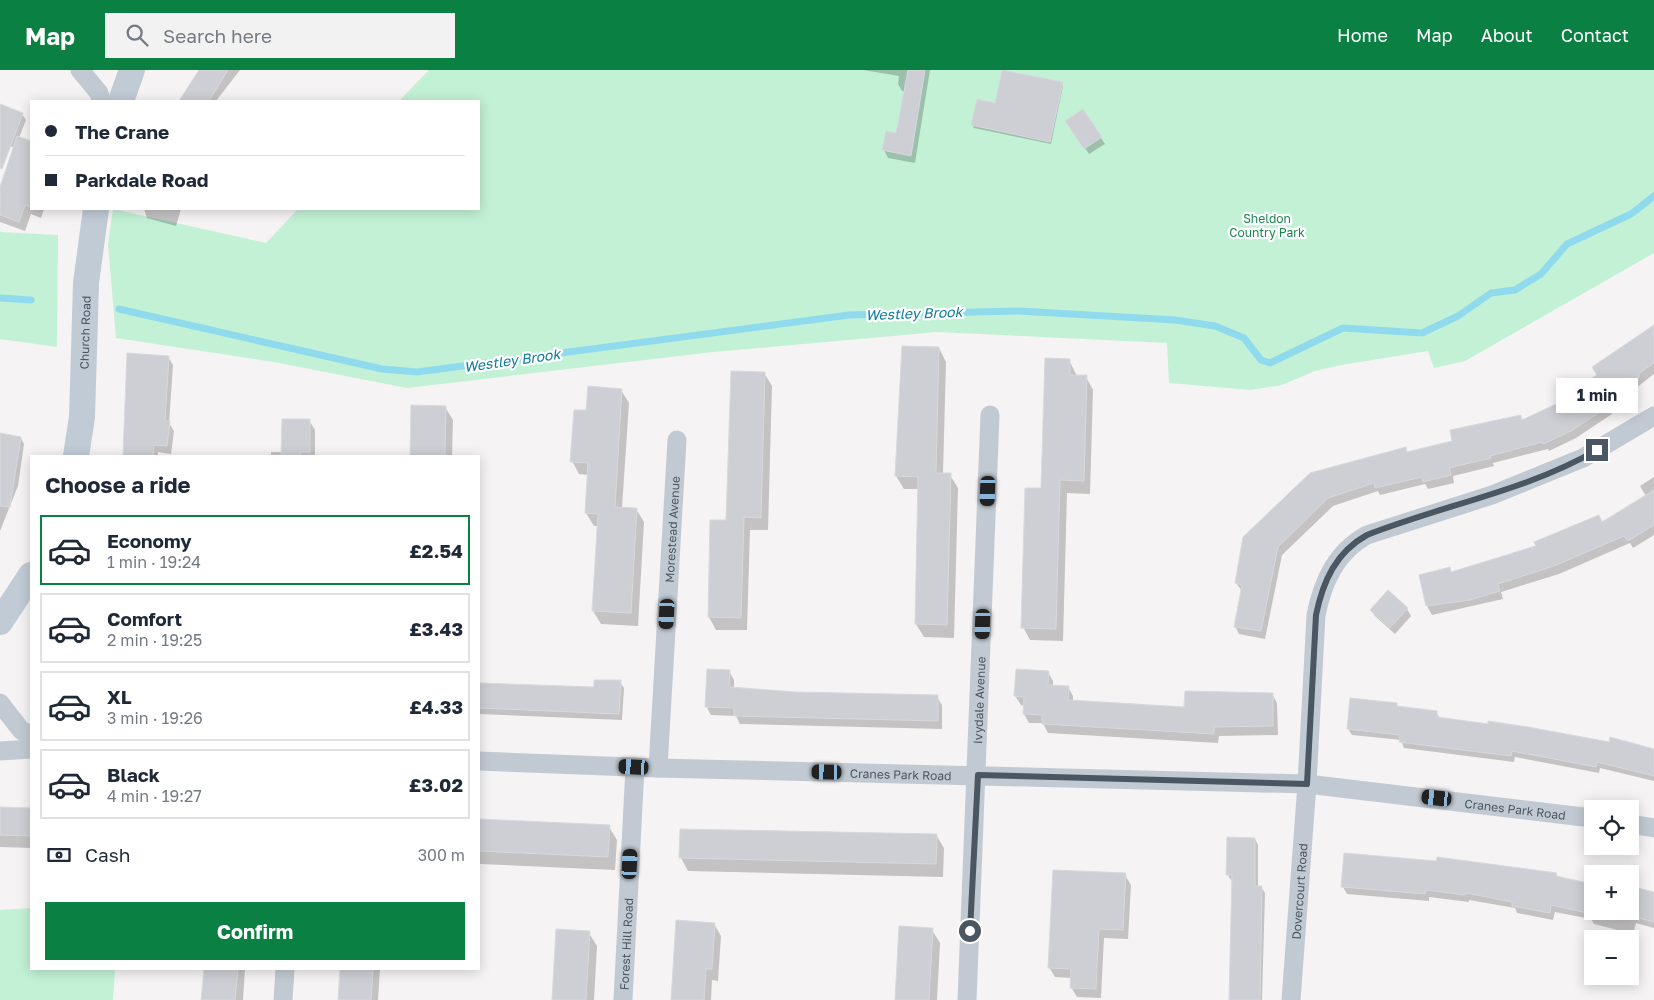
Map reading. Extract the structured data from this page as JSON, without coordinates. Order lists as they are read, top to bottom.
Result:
{
  "streets": {
    "street": [
      "Church Road",
      "Morestead Avenue",
      "Ivydale Avenue",
      "Cranes Park Road",
      "Dovercourt Road",
      "Forest Hill Road"
    ]
  },
  "crossings": [
    ["Morestead Avenue", "Cranes Park Road"],
    ["Ivydale Avenue", "Cranes Park Road"],
    ["Cranes Park Road", "Dovercourt Road"],
    ["Cranes Park Road", "Forest Hill Road"]
  ],
  "water": ["Westley Brook"],
  "parks": ["Sheldon Country Park"],
  "page": {
    "header": "Map",
    "search": "Search here",
    "nav": [
      "Home",
      "Map",
      "About",
      "Contact"
    ],
    "banner": ["The Crane", "Parkdale Road"],
    "bubble": "1 min",
    "heading": "Choose a ride",
    "list": [
      {
        "name": "Economy",
        "note": "1 min · 19:24",
        "value": "£2.54"
      },
      {
        "name": "Comfort",
        "note": "2 min · 19:25",
        "value": "£3.43"
      },
      {
        "name": "XL",
        "note": "3 min · 19:26",
        "value": "£4.33"
      },
      {
        "name": "Black",
        "note": "4 min · 19:27",
        "value": "£3.02"
      }
    ],
    "map_buttons": ["+", "−"],
    "pay": ["Cash", "300 m"],
    "buttons": "Confirm"
  }
}
